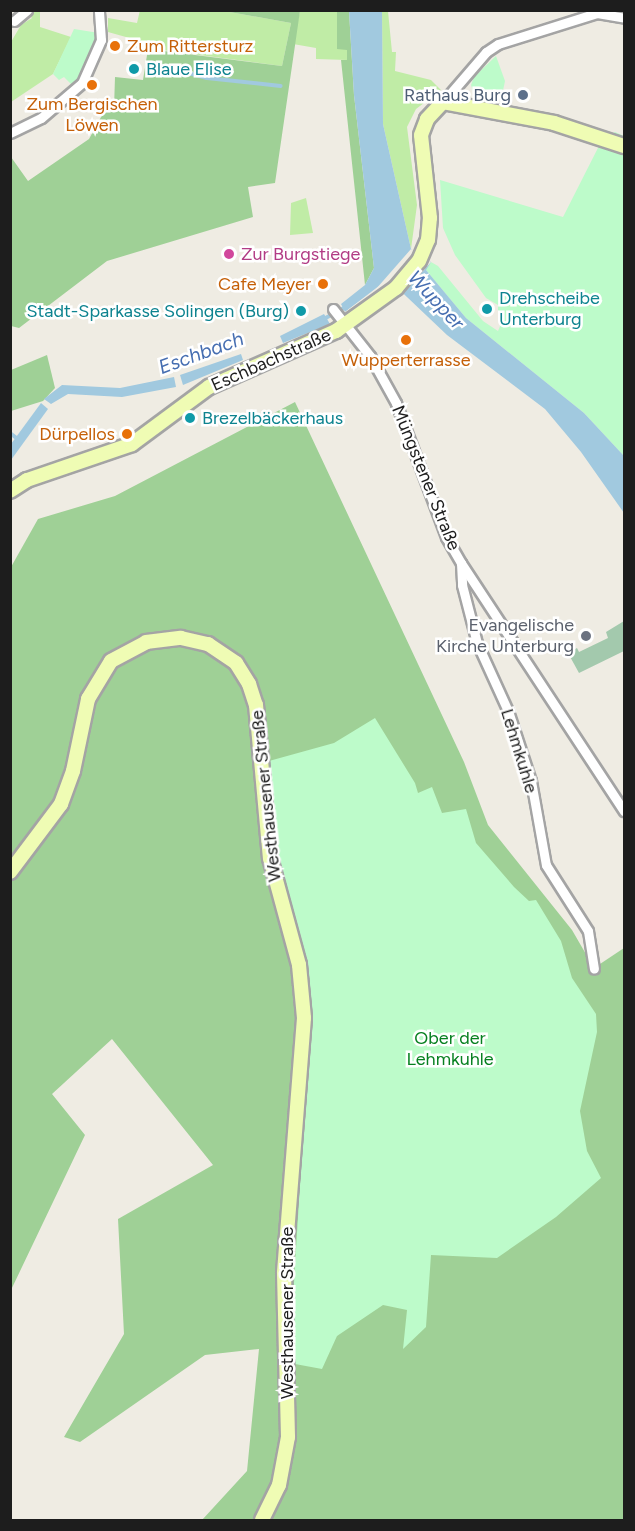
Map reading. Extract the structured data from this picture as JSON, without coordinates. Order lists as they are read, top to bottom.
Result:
{
  "streets": {
    "main road": ["Eschbachstraße", "Westhausener Straße"],
    "street": ["Müngstener Straße", "Lehmkuhle"]
  },
  "crossings": [
    ["Eschbachstraße", "Müngstener Straße"],
    ["Müngstener Straße", "Lehmkuhle"]
  ],
  "water": ["Wupper", "Eschbach"],
  "parks": ["Ober der Lehmkuhle"],
  "places": [
    "Zum Rittersturz",
    "Blaue Elise",
    "Zum Bergischen Löwen",
    "Rathaus Burg",
    "Zur Burgstiege",
    "Cafe Meyer",
    "Drehscheibe Unterburg",
    "Stadt-Sparkasse Solingen (Burg)",
    "Wupperterrasse",
    "Brezelbäckerhaus",
    "Dürpellos",
    "Evangelische Kirche Unterburg"
  ]
}
